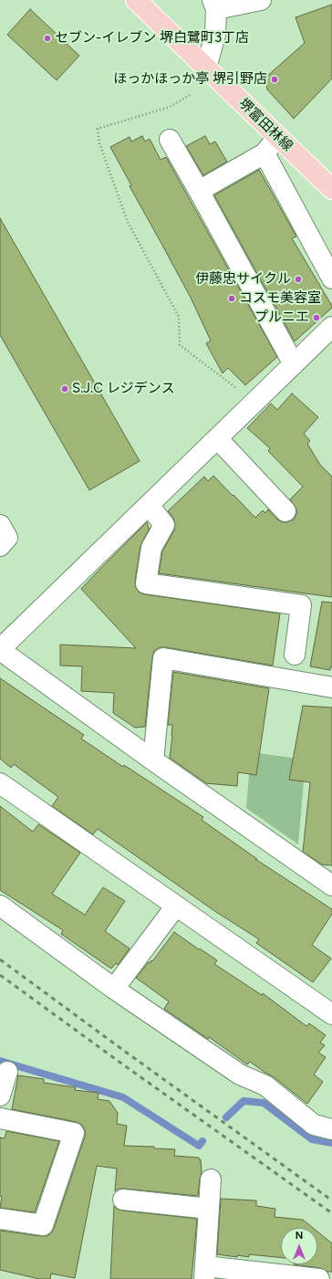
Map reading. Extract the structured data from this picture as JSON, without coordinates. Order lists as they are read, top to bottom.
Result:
{
  "streets": {
    "main road": ["堺富田林線"]
  },
  "places": [
    "セブン-イレブン 堺白鷺町3丁店",
    "ほっかほっか亭 堺引野店",
    "伊藤忠サイクル",
    "コスモ美容室",
    "プルニエ",
    "S.J.C レジデンス"
  ],
  "north": "top"
}
